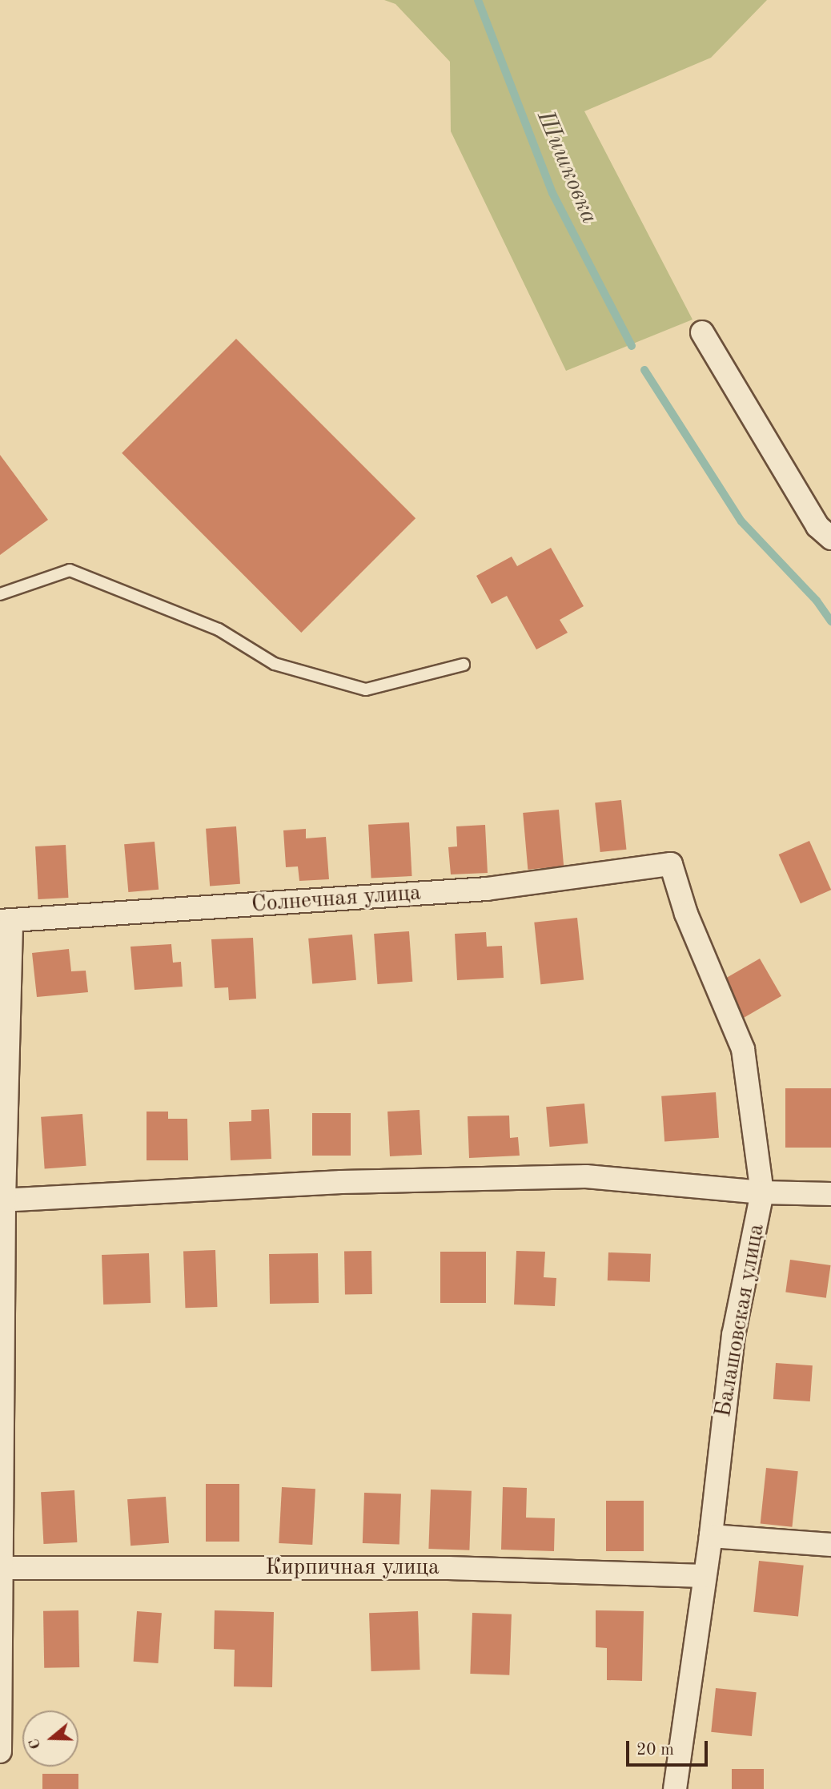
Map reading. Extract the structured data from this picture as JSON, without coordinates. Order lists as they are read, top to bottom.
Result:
{
  "streets": {
    "street": ["Солнечная улица", "Балашовская улица", "Кирпичная улица"]
  },
  "crossings": [
    ["Солнечная улица", "Балашовская улица"],
    ["Балашовская улица", "Кирпичная улица"]
  ],
  "water": ["Шишковка"],
  "scale_bar": "20 m",
  "north": "left"
}
